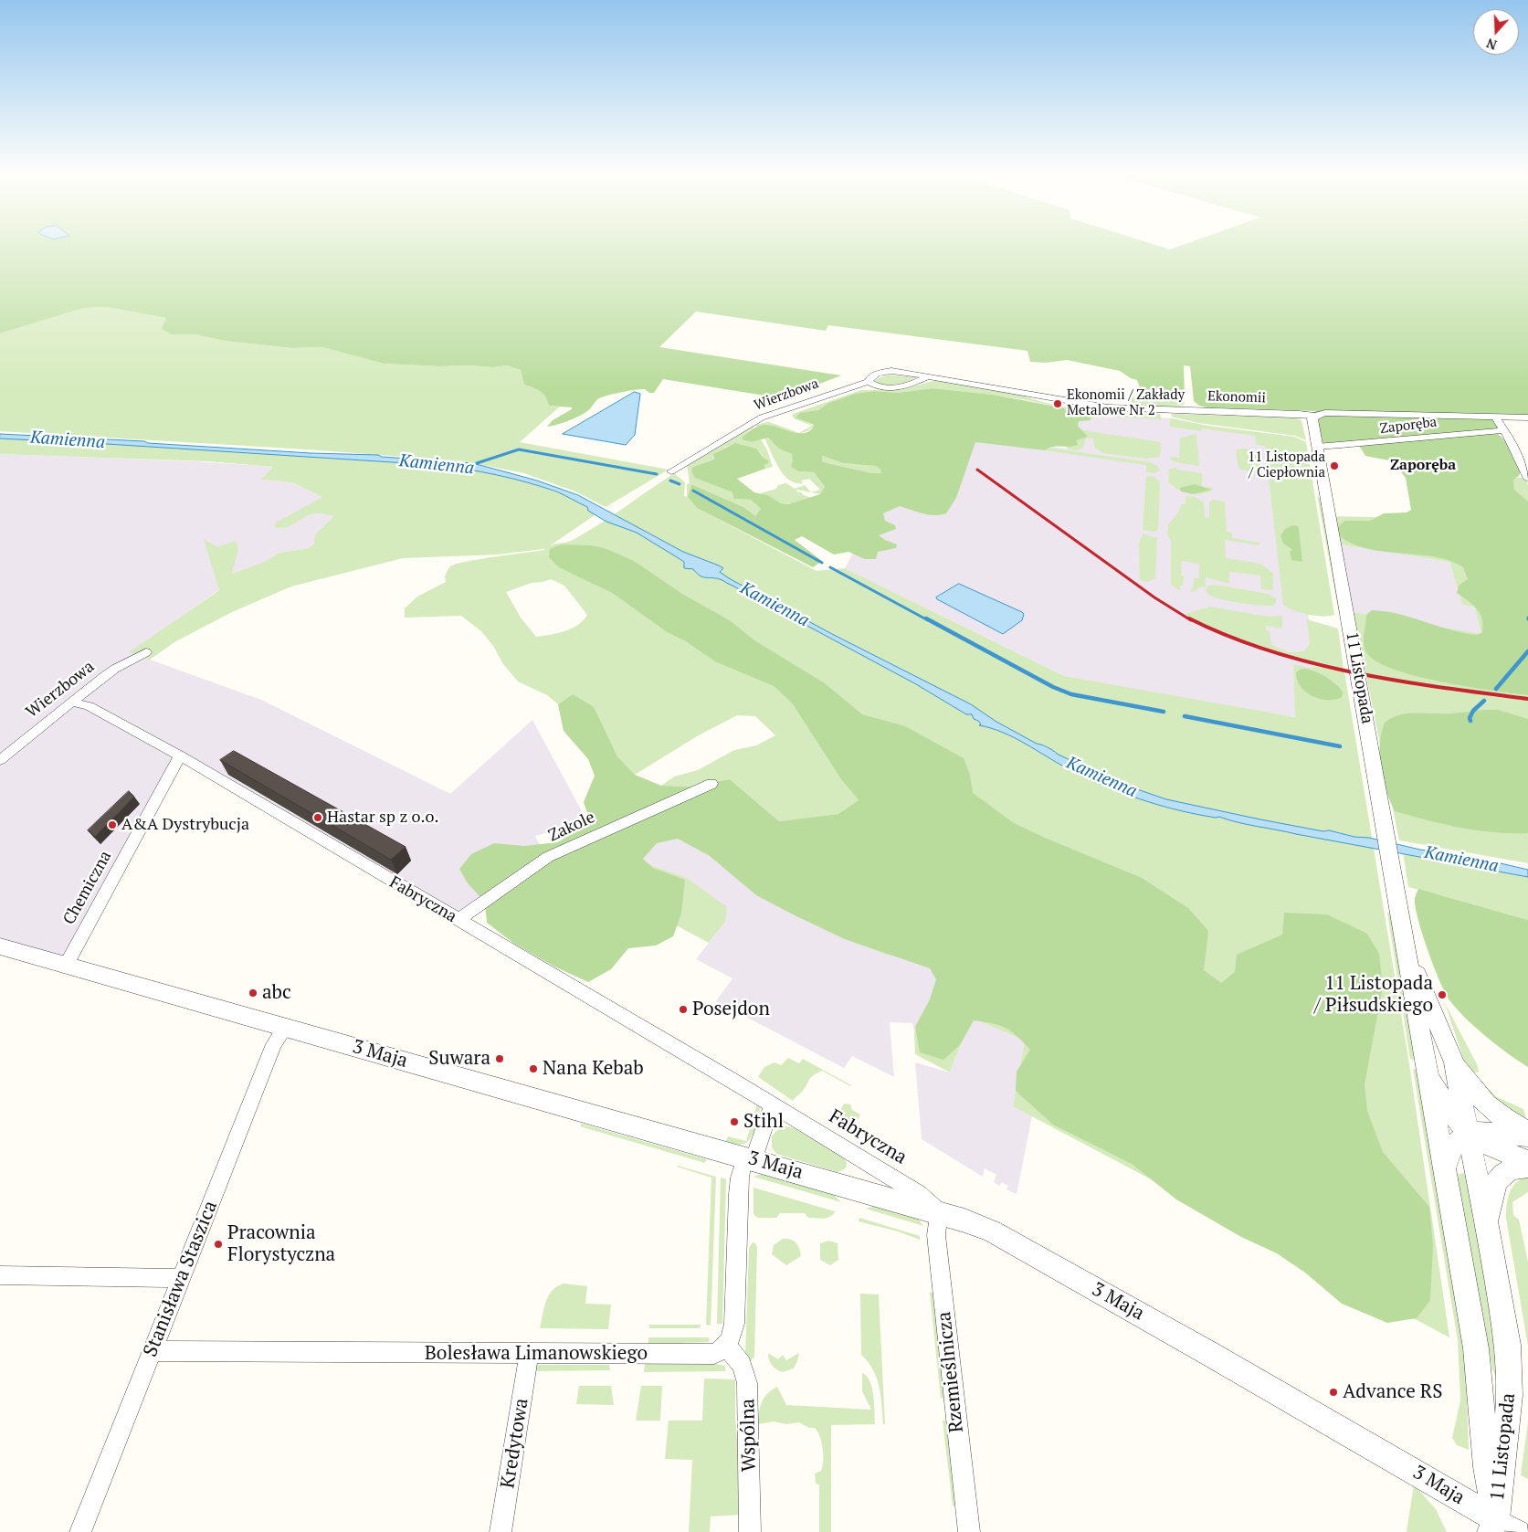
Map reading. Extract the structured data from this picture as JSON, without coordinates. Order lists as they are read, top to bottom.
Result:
{
  "streets": {
    "street": [
      "Wierzbowa",
      "Ekonomii",
      "Zaporęba",
      "11 Listopada",
      "Zakole",
      "Chemiczna",
      "Fabryczna",
      "3 Maja",
      "Stanisława Staszica",
      "Bolesława Limanowskiego",
      "Rzemieślnicza",
      "Wspólna",
      "Kredytowa"
    ]
  },
  "crossings": [
    ["Wierzbowa", "Ekonomii"],
    ["Wierzbowa", "Fabryczna"],
    ["Ekonomii", "11 Listopada"],
    ["Zaporęba", "11 Listopada"],
    ["11 Listopada", "3 Maja"],
    ["Zakole", "Fabryczna"],
    ["Chemiczna", "Fabryczna"],
    ["Chemiczna", "3 Maja"],
    ["Fabryczna", "3 Maja"],
    ["Fabryczna", "Rzemieślnicza"],
    ["3 Maja", "Stanisława Staszica"],
    ["3 Maja", "Rzemieślnicza"],
    ["Stanisława Staszica", "Bolesława Limanowskiego"],
    ["Bolesława Limanowskiego", "Wspólna"],
    ["Bolesława Limanowskiego", "Kredytowa"]
  ],
  "districts": ["Zaporęba"],
  "water": ["Kamienna"],
  "places": [
    "Ekonomii / Zakłady Metalowe Nr 2",
    "11 Listopada / Ciepłownia",
    "Hastar sp z o.o.",
    "A&A Dystrybucja",
    "abc",
    "11 Listopada / Piłsudskiego",
    "Posejdon",
    "Suwara",
    "Nana Kebab",
    "Stihl",
    "Pracownia Florystyczna",
    "Advance RS"
  ],
  "north": "bottom"
}
